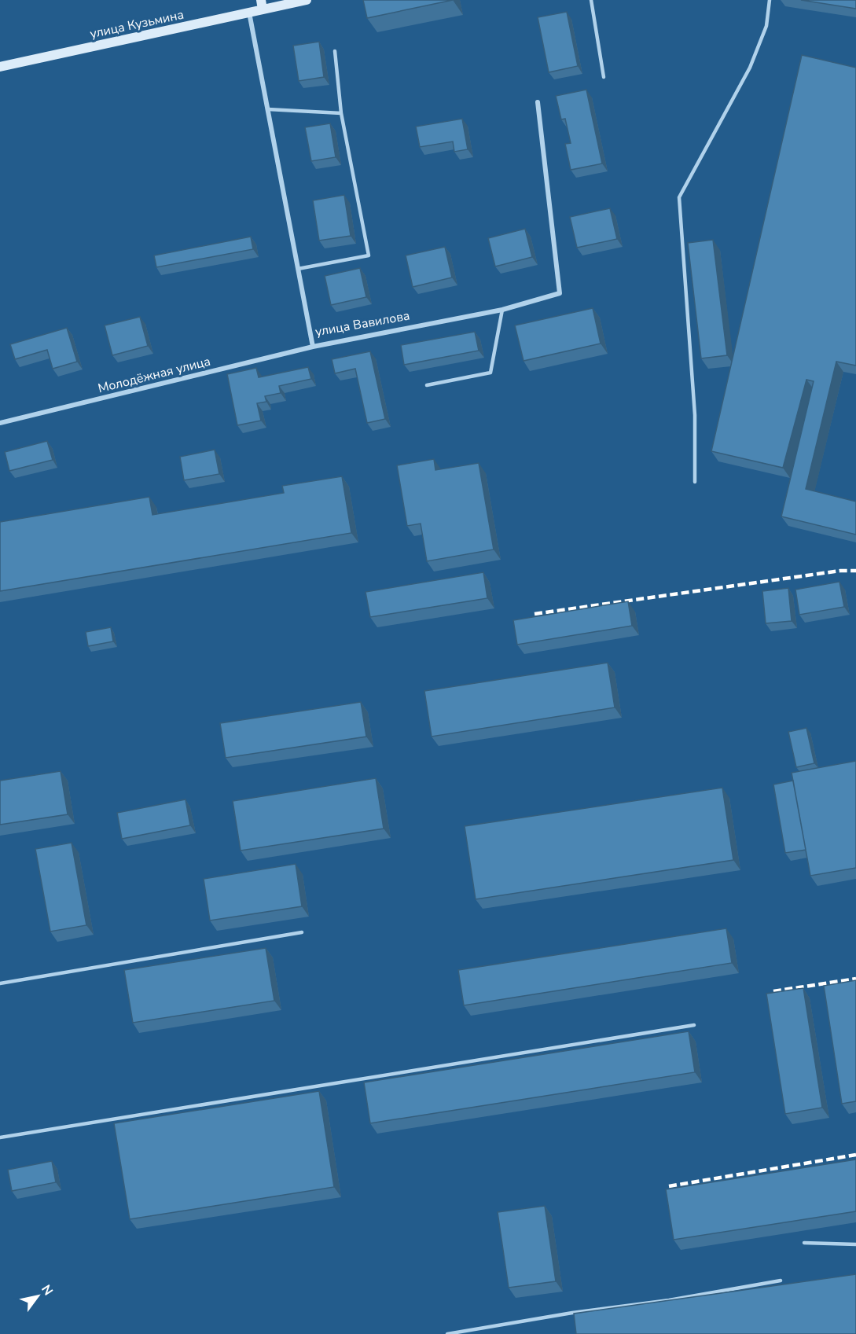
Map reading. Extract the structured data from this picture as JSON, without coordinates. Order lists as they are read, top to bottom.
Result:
{
  "streets": {
    "main road": ["улица Кузьмина"],
    "street": ["улица Вавилова", "Молодёжная улица"]
  },
  "crossings": [
    ["улица Кузьмина", "улица Вавилова"],
    ["улица Вавилова", "Молодёжная улица"]
  ],
  "north": "top right"
}
